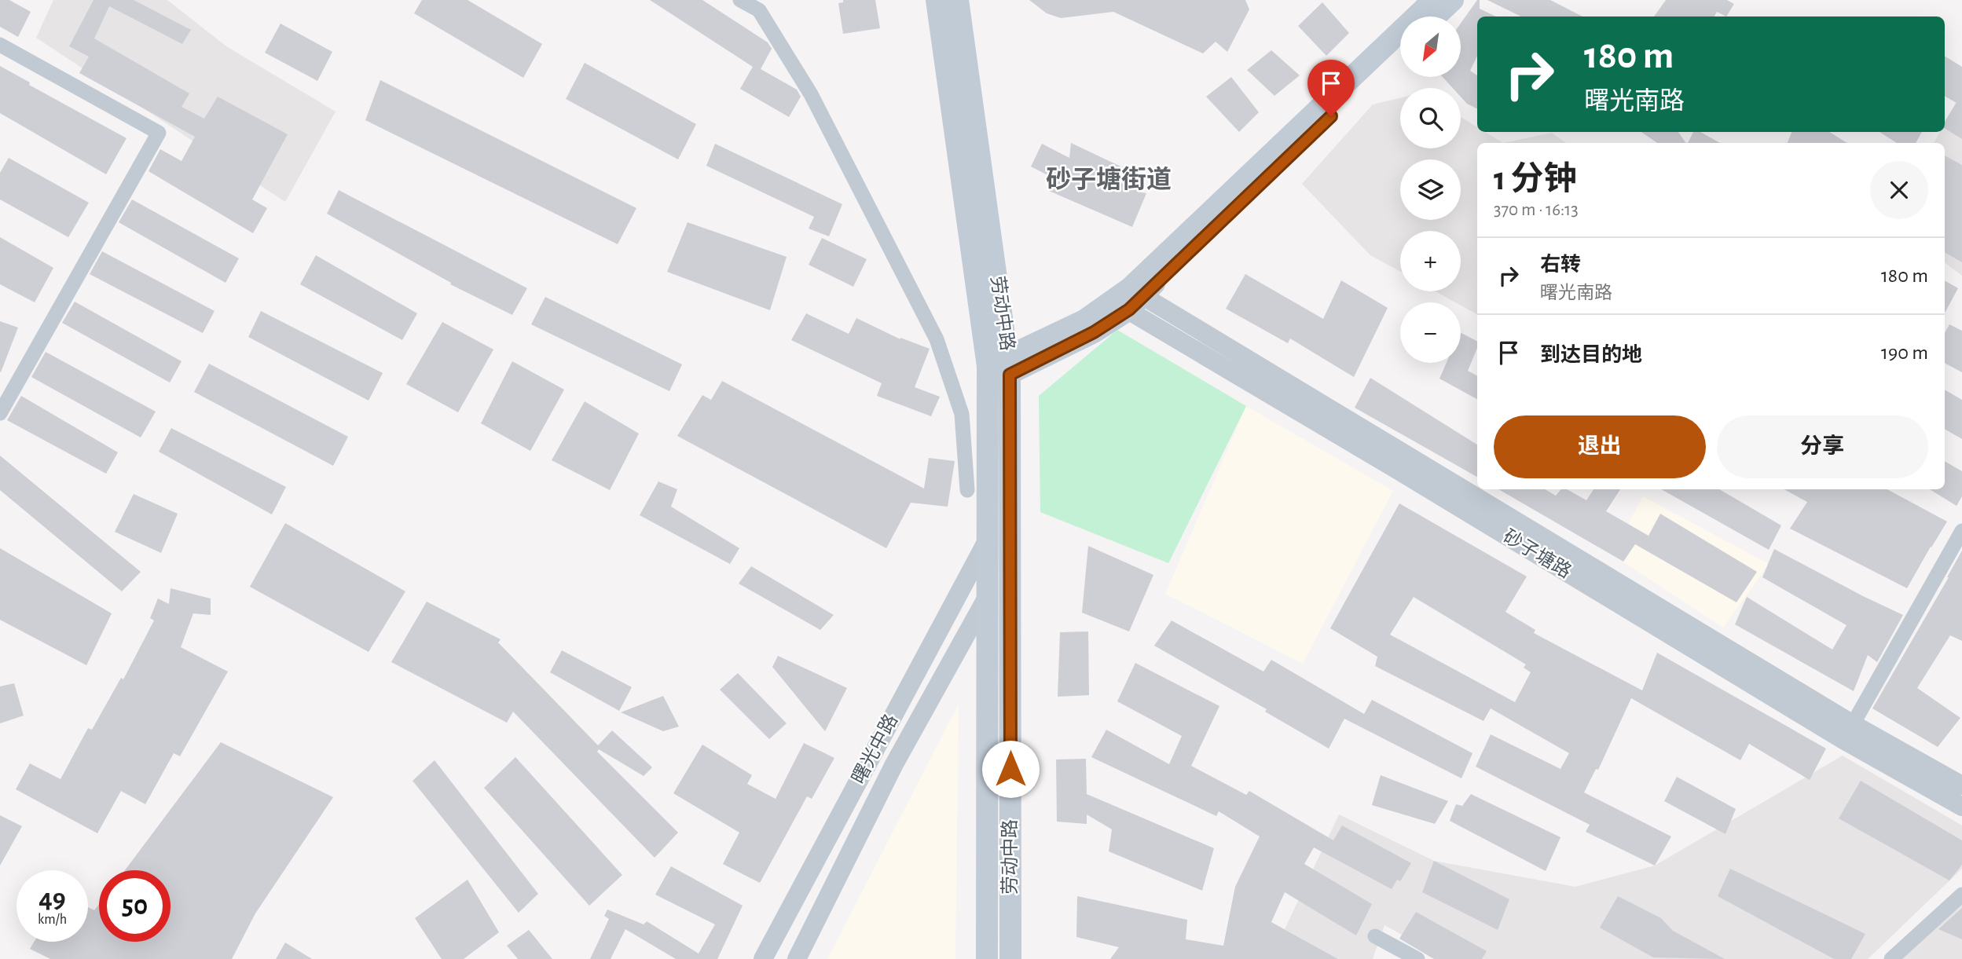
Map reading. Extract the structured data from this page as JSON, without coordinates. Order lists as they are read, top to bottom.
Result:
{
  "streets": {
    "main road": ["劳动中路"],
    "street": ["砂子塘路", "曙光中路"]
  },
  "crossings": [
    ["劳动中路", "曙光中路"]
  ],
  "districts": ["砂子塘街道"],
  "north": "bottom left",
  "page": {
    "map_buttons": ["+", "−"],
    "turn": ["180 m", "曙光南路"],
    "heading": ["1 分钟", "370 m · 16:13"],
    "list": [
      {
        "name": "右转",
        "note": "曙光南路",
        "value": "180 m"
      },
      {
        "name": "到达目的地",
        "value": "190 m"
      }
    ],
    "buttons": ["退出", "分享"],
    "speed": "49 km/h",
    "limit": "50"
  }
}
